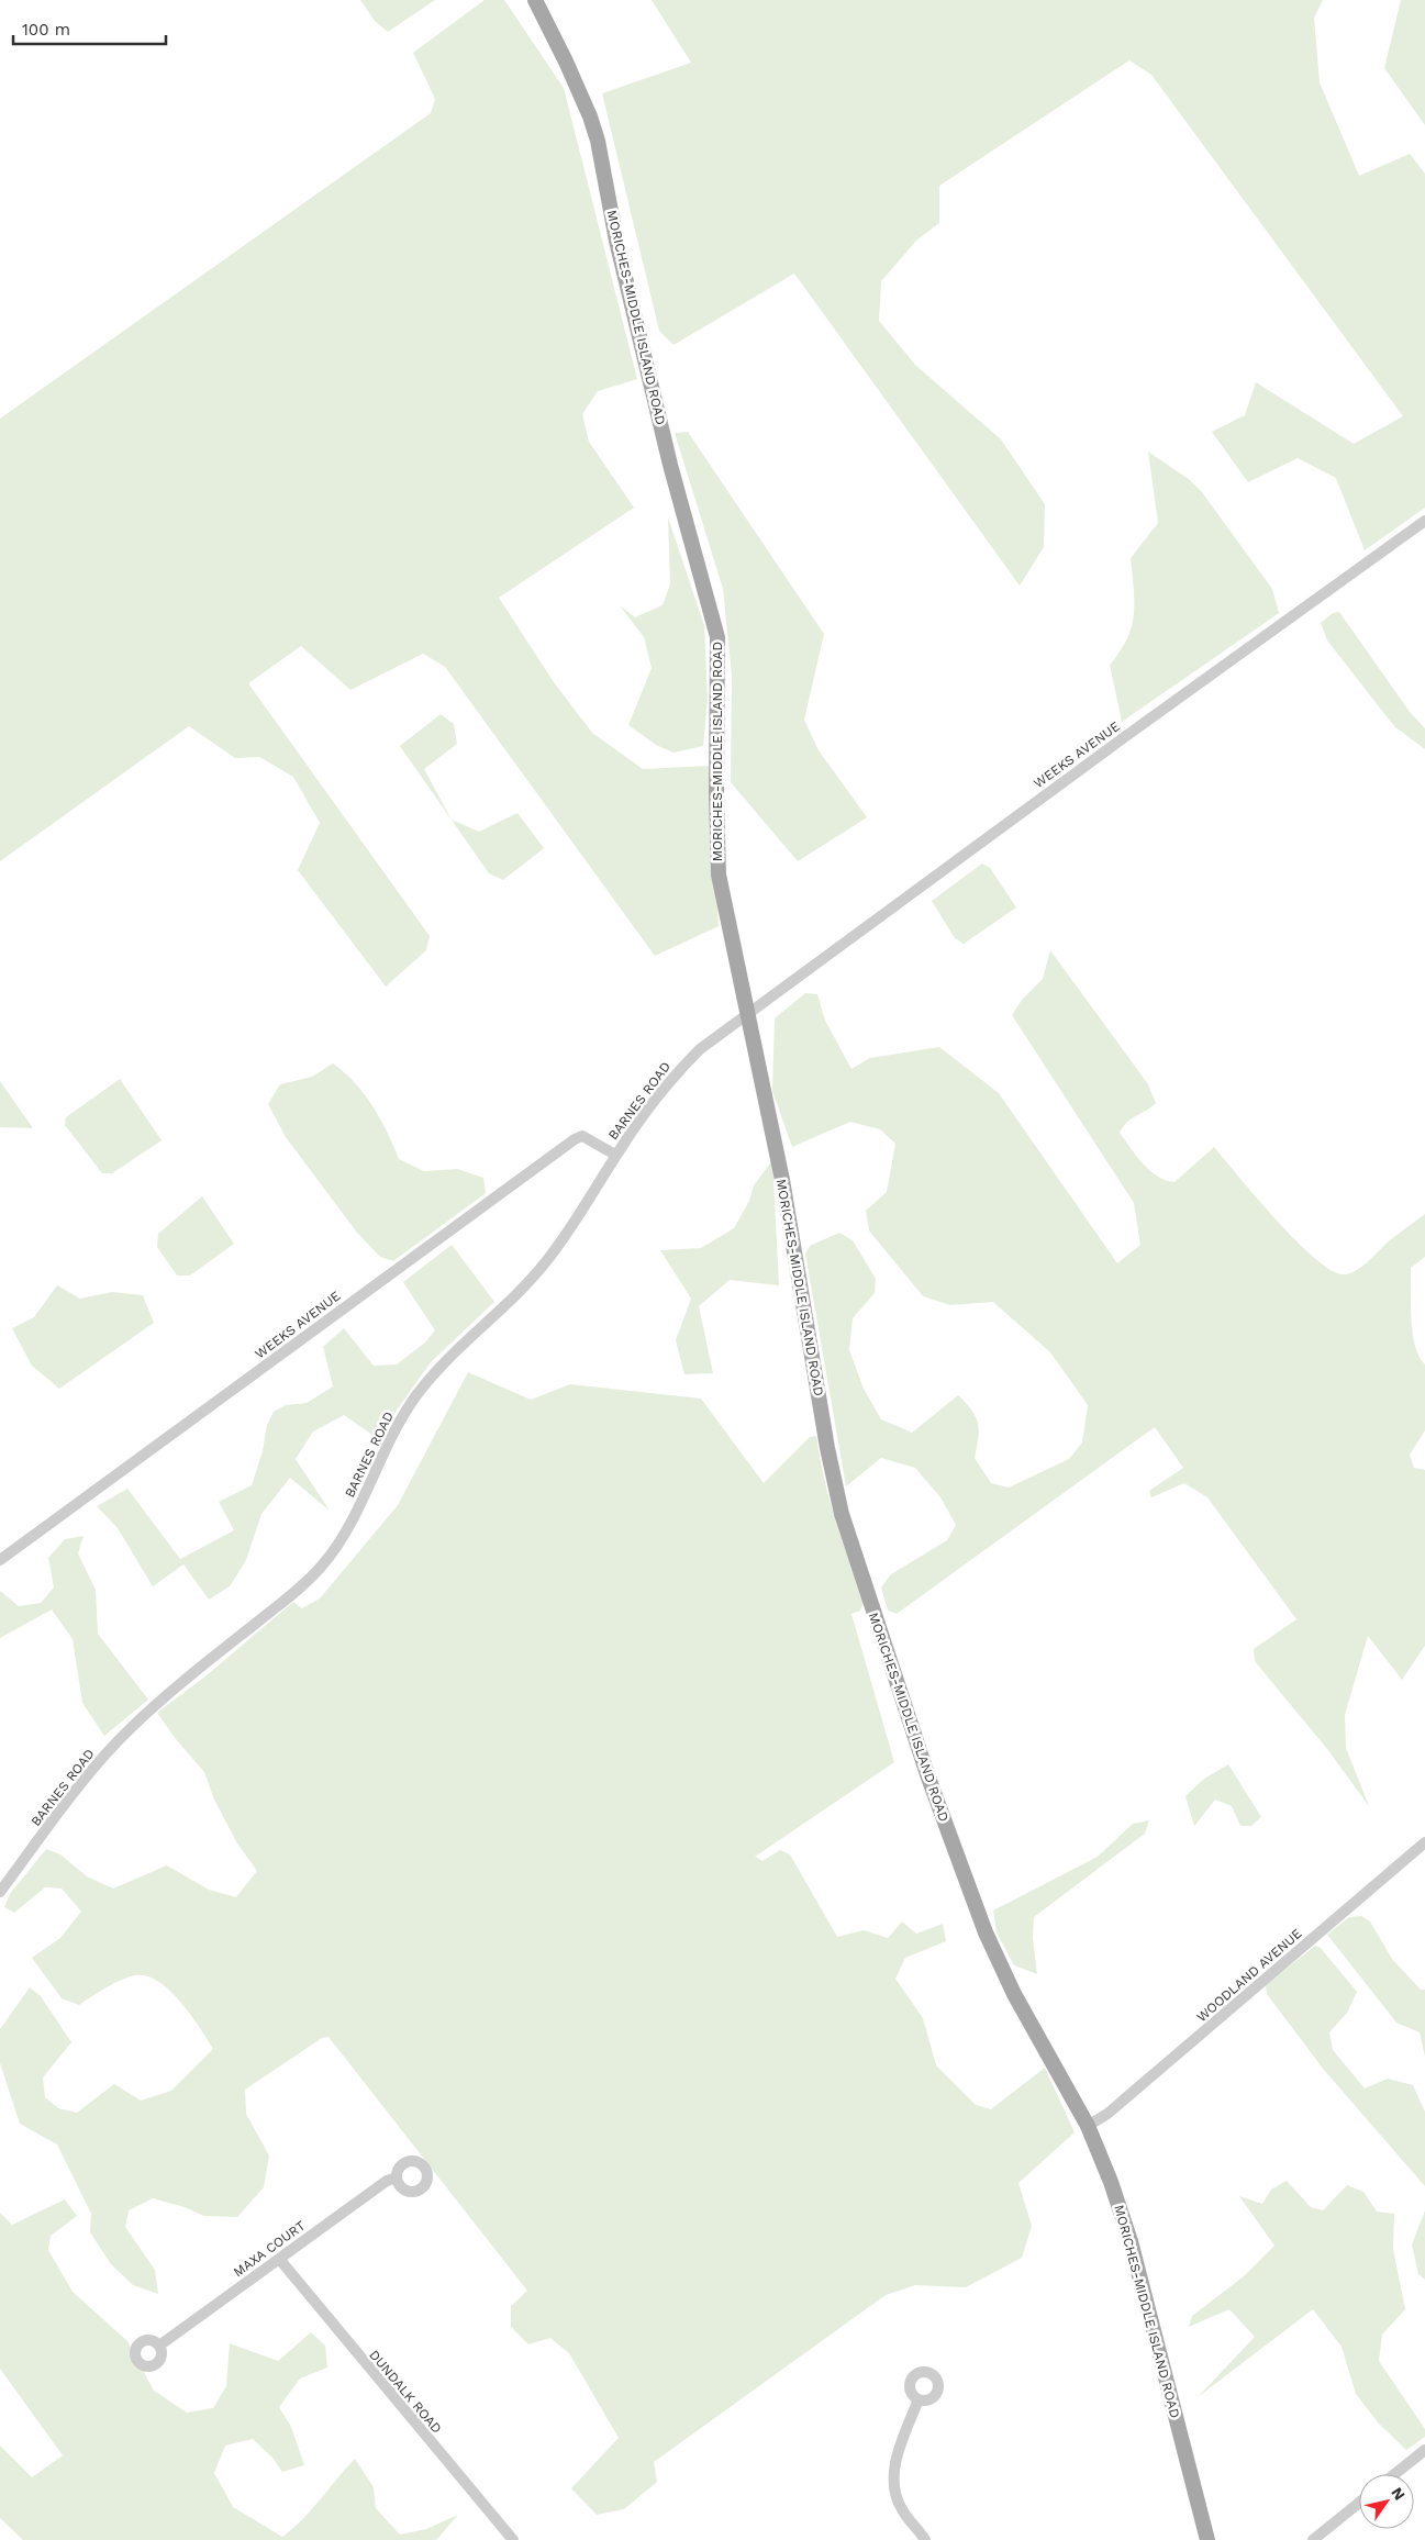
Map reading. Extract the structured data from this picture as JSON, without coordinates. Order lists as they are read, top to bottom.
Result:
{
  "streets": {
    "main road": ["MORICHES-MIDDLE ISLAND ROAD"],
    "street": [
      "WEEKS AVENUE",
      "BARNES ROAD",
      "WOODLAND AVENUE",
      "MAXA COURT",
      "DUNDALK ROAD"
    ]
  },
  "crossings": [
    ["MORICHES-MIDDLE ISLAND ROAD", "WEEKS AVENUE"],
    ["MORICHES-MIDDLE ISLAND ROAD", "BARNES ROAD"],
    ["MORICHES-MIDDLE ISLAND ROAD", "WOODLAND AVENUE"],
    ["WEEKS AVENUE", "BARNES ROAD"],
    ["MAXA COURT", "DUNDALK ROAD"]
  ],
  "scale_bar": "100 m",
  "north": "top right"
}
